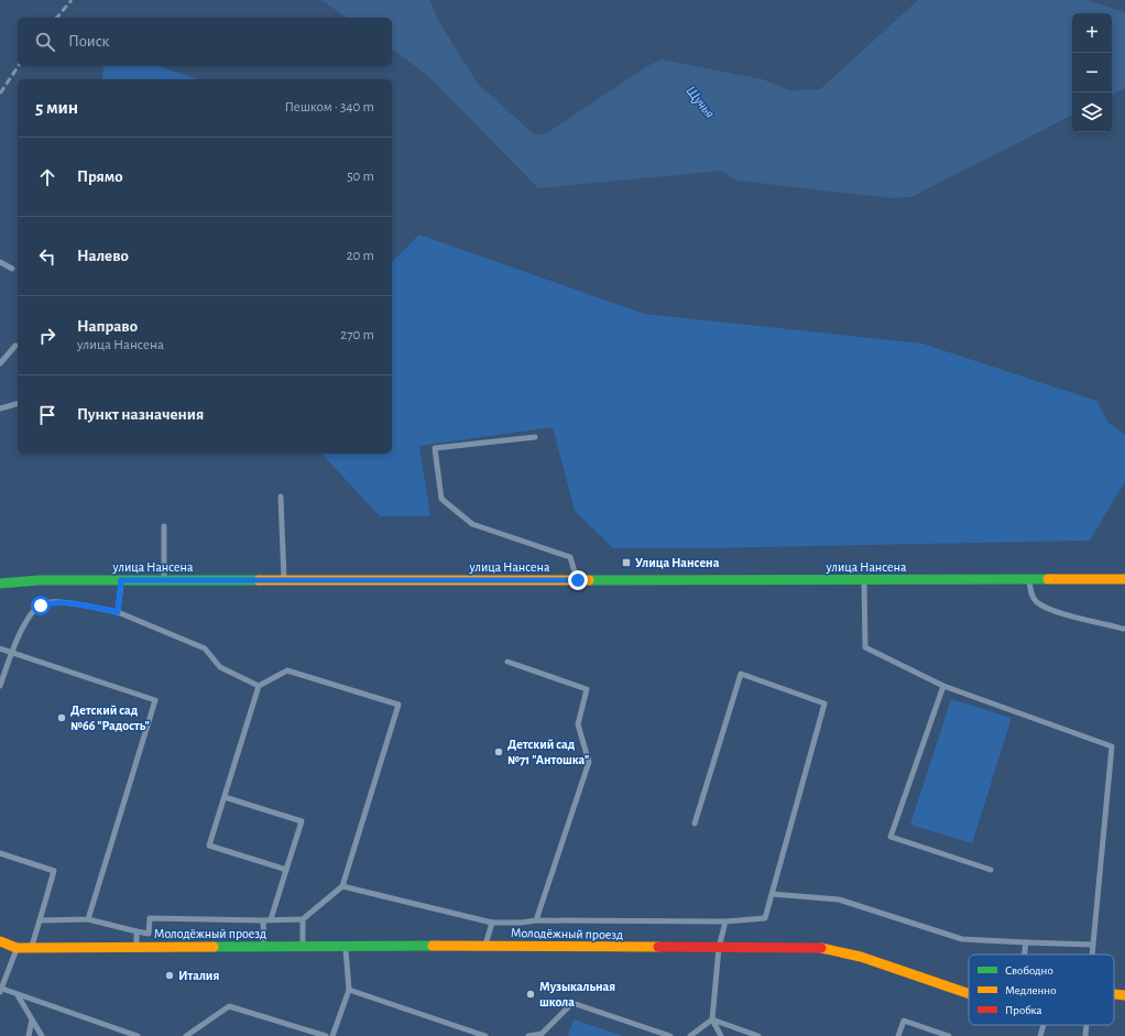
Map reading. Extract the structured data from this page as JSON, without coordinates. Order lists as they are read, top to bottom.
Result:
{
  "streets": {
    "street": ["улица Нансена", "Молодёжный проезд"]
  },
  "water": ["Щучья"],
  "places": {
    "transit": ["Улица Нансена"],
    "other": [
      "Детский сад №66 \"Радость\"",
      "Детский сад №71 \"Антошка\"",
      "Италия",
      "Музыкальная школа"
    ]
  },
  "legend": ["Свободно", "Медленно", "Пробка"],
  "page": {
    "map_buttons": ["+", "−"],
    "search": "Поиск",
    "heading": ["5 мин", "Пешком · 340 m"],
    "list": [
      ["Прямо", "50 m"],
      ["Налево", "20 m"],
      ["Направо", "улица Нансена", "270 m"],
      "Пункт назначения"
    ]
  }
}
